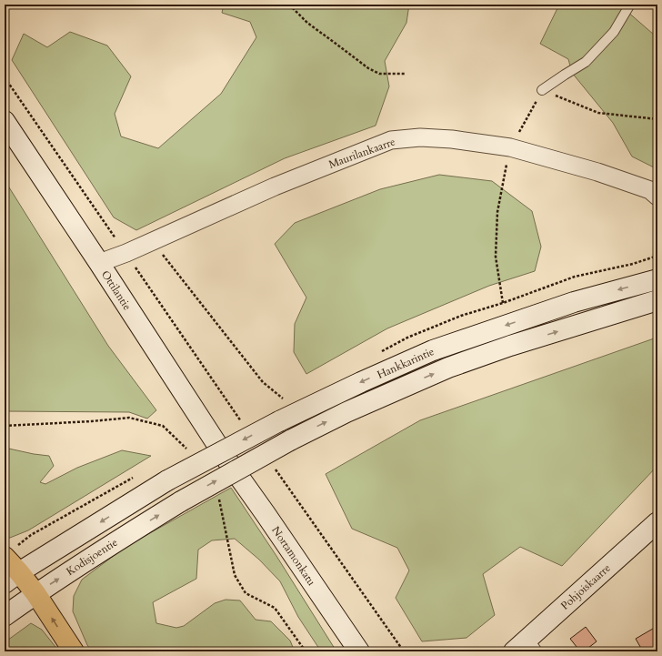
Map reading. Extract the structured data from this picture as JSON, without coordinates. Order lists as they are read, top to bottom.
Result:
{
  "streets": {
    "main road": [
      "Ottilantie",
      "Hankkarintie",
      "Nortamonkatu",
      "Kodisjoentie",
      "Pohjoiskaarre"
    ],
    "street": ["Maurilankaarre"]
  },
  "crossings": [
    ["Maurilankaarre", "Ottilantie"],
    ["Ottilantie", "Nortamonkatu"],
    ["Hankkarintie", "Kodisjoentie"]
  ],
  "one_way": ["Kodisjoentie"]
}
